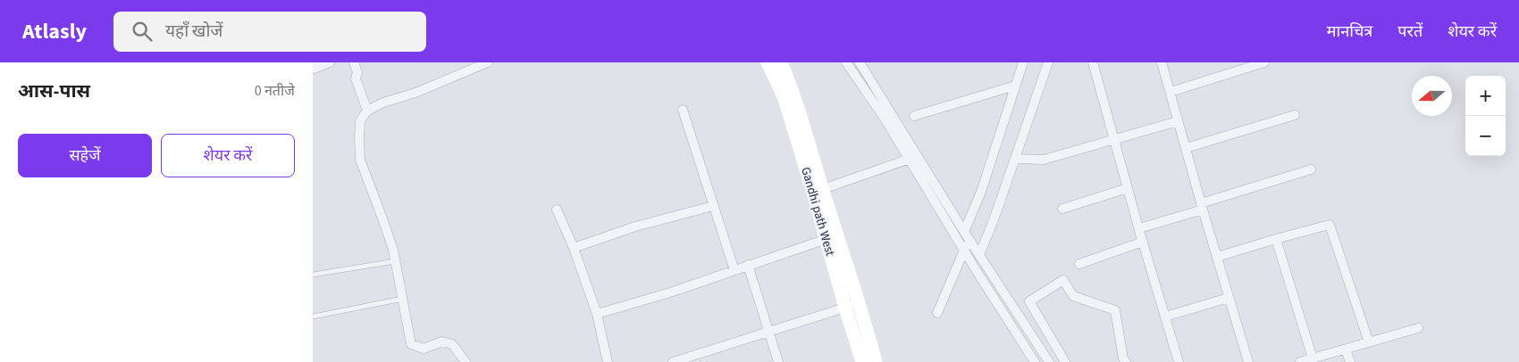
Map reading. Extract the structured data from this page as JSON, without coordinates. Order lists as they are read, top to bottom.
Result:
{
  "streets": {
    "street": ["Gandhi path West"]
  },
  "north": "left",
  "page": {
    "header": "Atlasly",
    "search": "यहाँ खोजें",
    "nav": ["मानचित्र", "परतें", "शेयर करें"],
    "heading": ["आस-पास", "0 नतीजे"],
    "map_buttons": ["+", "−"],
    "buttons": ["सहेजें", "शेयर करें"]
  }
}
